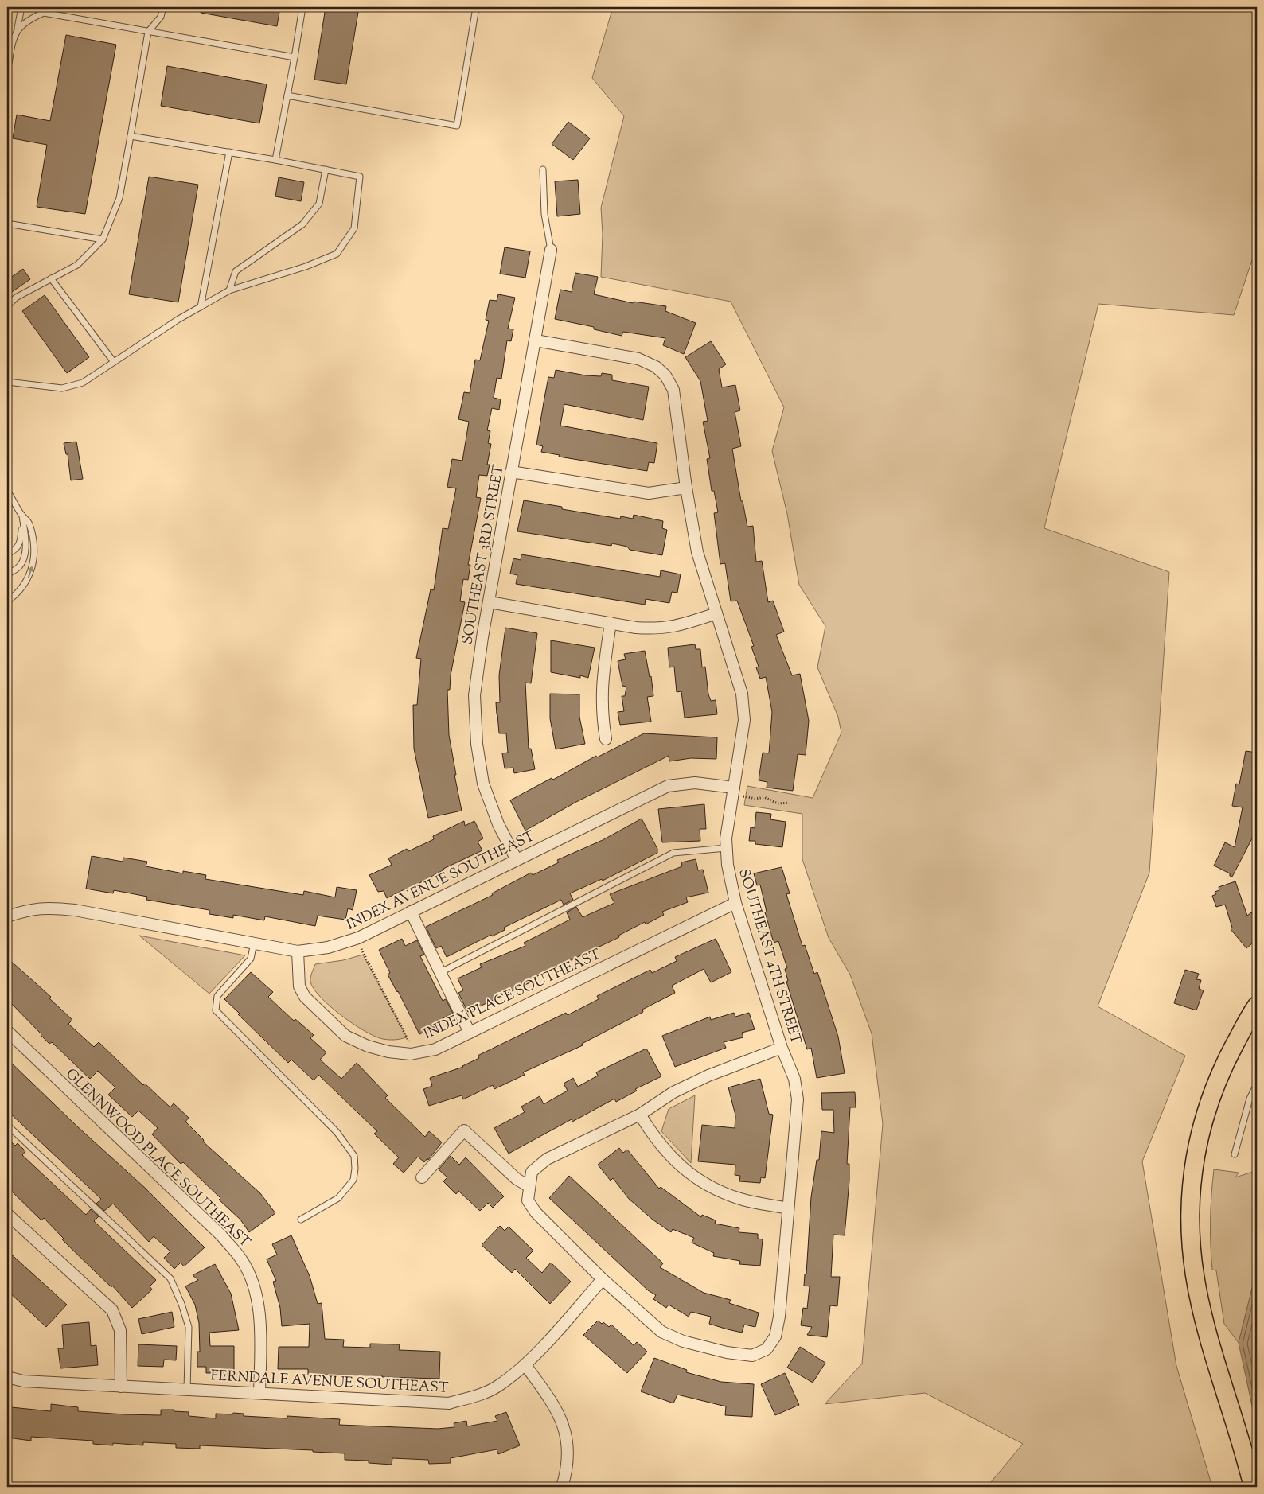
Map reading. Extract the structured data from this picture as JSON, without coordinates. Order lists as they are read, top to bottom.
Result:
{
  "streets": {
    "street": [
      "SOUTHEAST 3RD STREET",
      "INDEX AVENUE SOUTHEAST",
      "SOUTHEAST 4TH STREET",
      "INDEX PLACE SOUTHEAST",
      "GLENNWOOD PLACE SOUTHEAST",
      "FERNDALE AVENUE SOUTHEAST"
    ]
  },
  "crossings": [
    ["SOUTHEAST 3RD STREET", "INDEX AVENUE SOUTHEAST"],
    ["SOUTHEAST 3RD STREET", "SOUTHEAST 4TH STREET"],
    ["INDEX AVENUE SOUTHEAST", "SOUTHEAST 4TH STREET"],
    ["INDEX AVENUE SOUTHEAST", "INDEX PLACE SOUTHEAST"],
    ["SOUTHEAST 4TH STREET", "INDEX PLACE SOUTHEAST"],
    ["SOUTHEAST 4TH STREET", "FERNDALE AVENUE SOUTHEAST"],
    ["GLENNWOOD PLACE SOUTHEAST", "FERNDALE AVENUE SOUTHEAST"]
  ]
}
